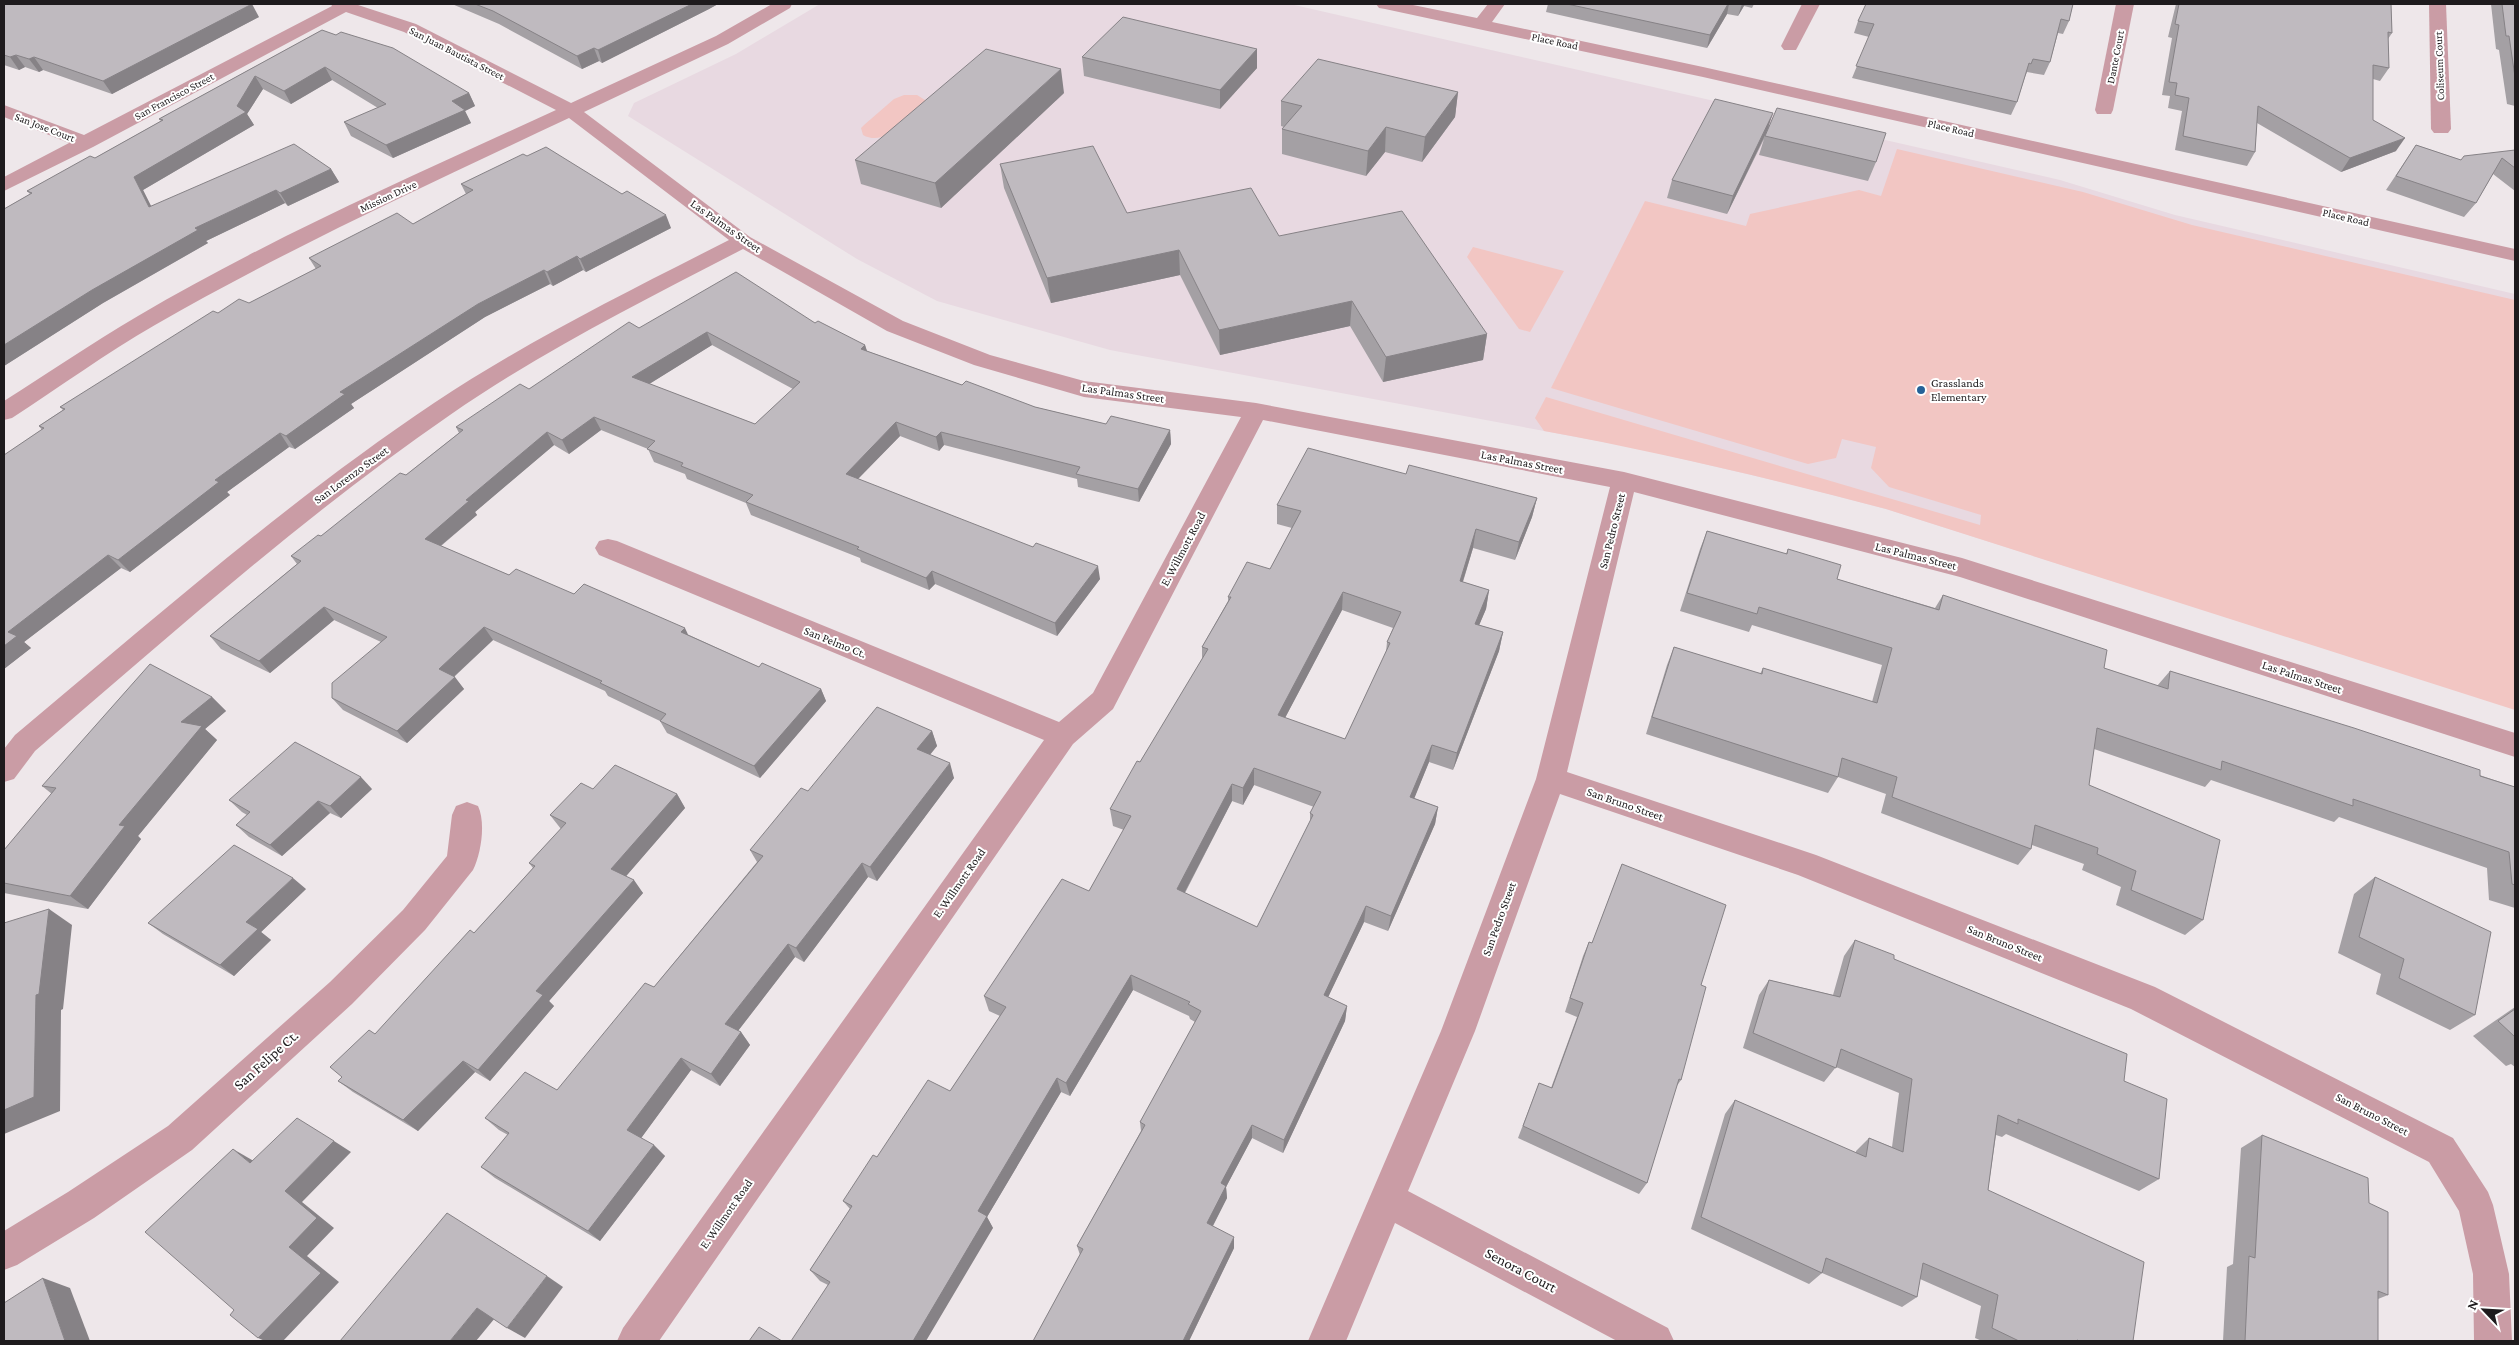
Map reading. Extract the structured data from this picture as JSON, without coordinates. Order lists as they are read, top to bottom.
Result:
{
  "streets": {
    "street": [
      "Place Road",
      "San Juan Bautista Street",
      "Dante Court",
      "Coliseum Court",
      "San Francisco Street",
      "San Jose Court",
      "Mission Drive",
      "Las Palmas Street",
      "San Lorenzo Street",
      "San Pedro Street",
      "E. Willmott Road",
      "San Pelmo Ct.",
      "San Bruno Street",
      "San Felipe Ct.",
      "Senora Court"
    ]
  },
  "crossings": [
    ["San Juan Bautista Street", "San Francisco Street"],
    ["San Juan Bautista Street", "Mission Drive"],
    ["San Juan Bautista Street", "Las Palmas Street"],
    ["San Francisco Street", "San Jose Court"],
    ["Mission Drive", "Las Palmas Street"],
    ["Las Palmas Street", "San Lorenzo Street"],
    ["Las Palmas Street", "San Pedro Street"],
    ["Las Palmas Street", "E. Willmott Road"],
    ["San Pedro Street", "San Bruno Street"],
    ["San Pedro Street", "Senora Court"],
    ["E. Willmott Road", "San Pelmo Ct."]
  ],
  "places": ["Grasslands Elementary"],
  "north": "top left"
}
